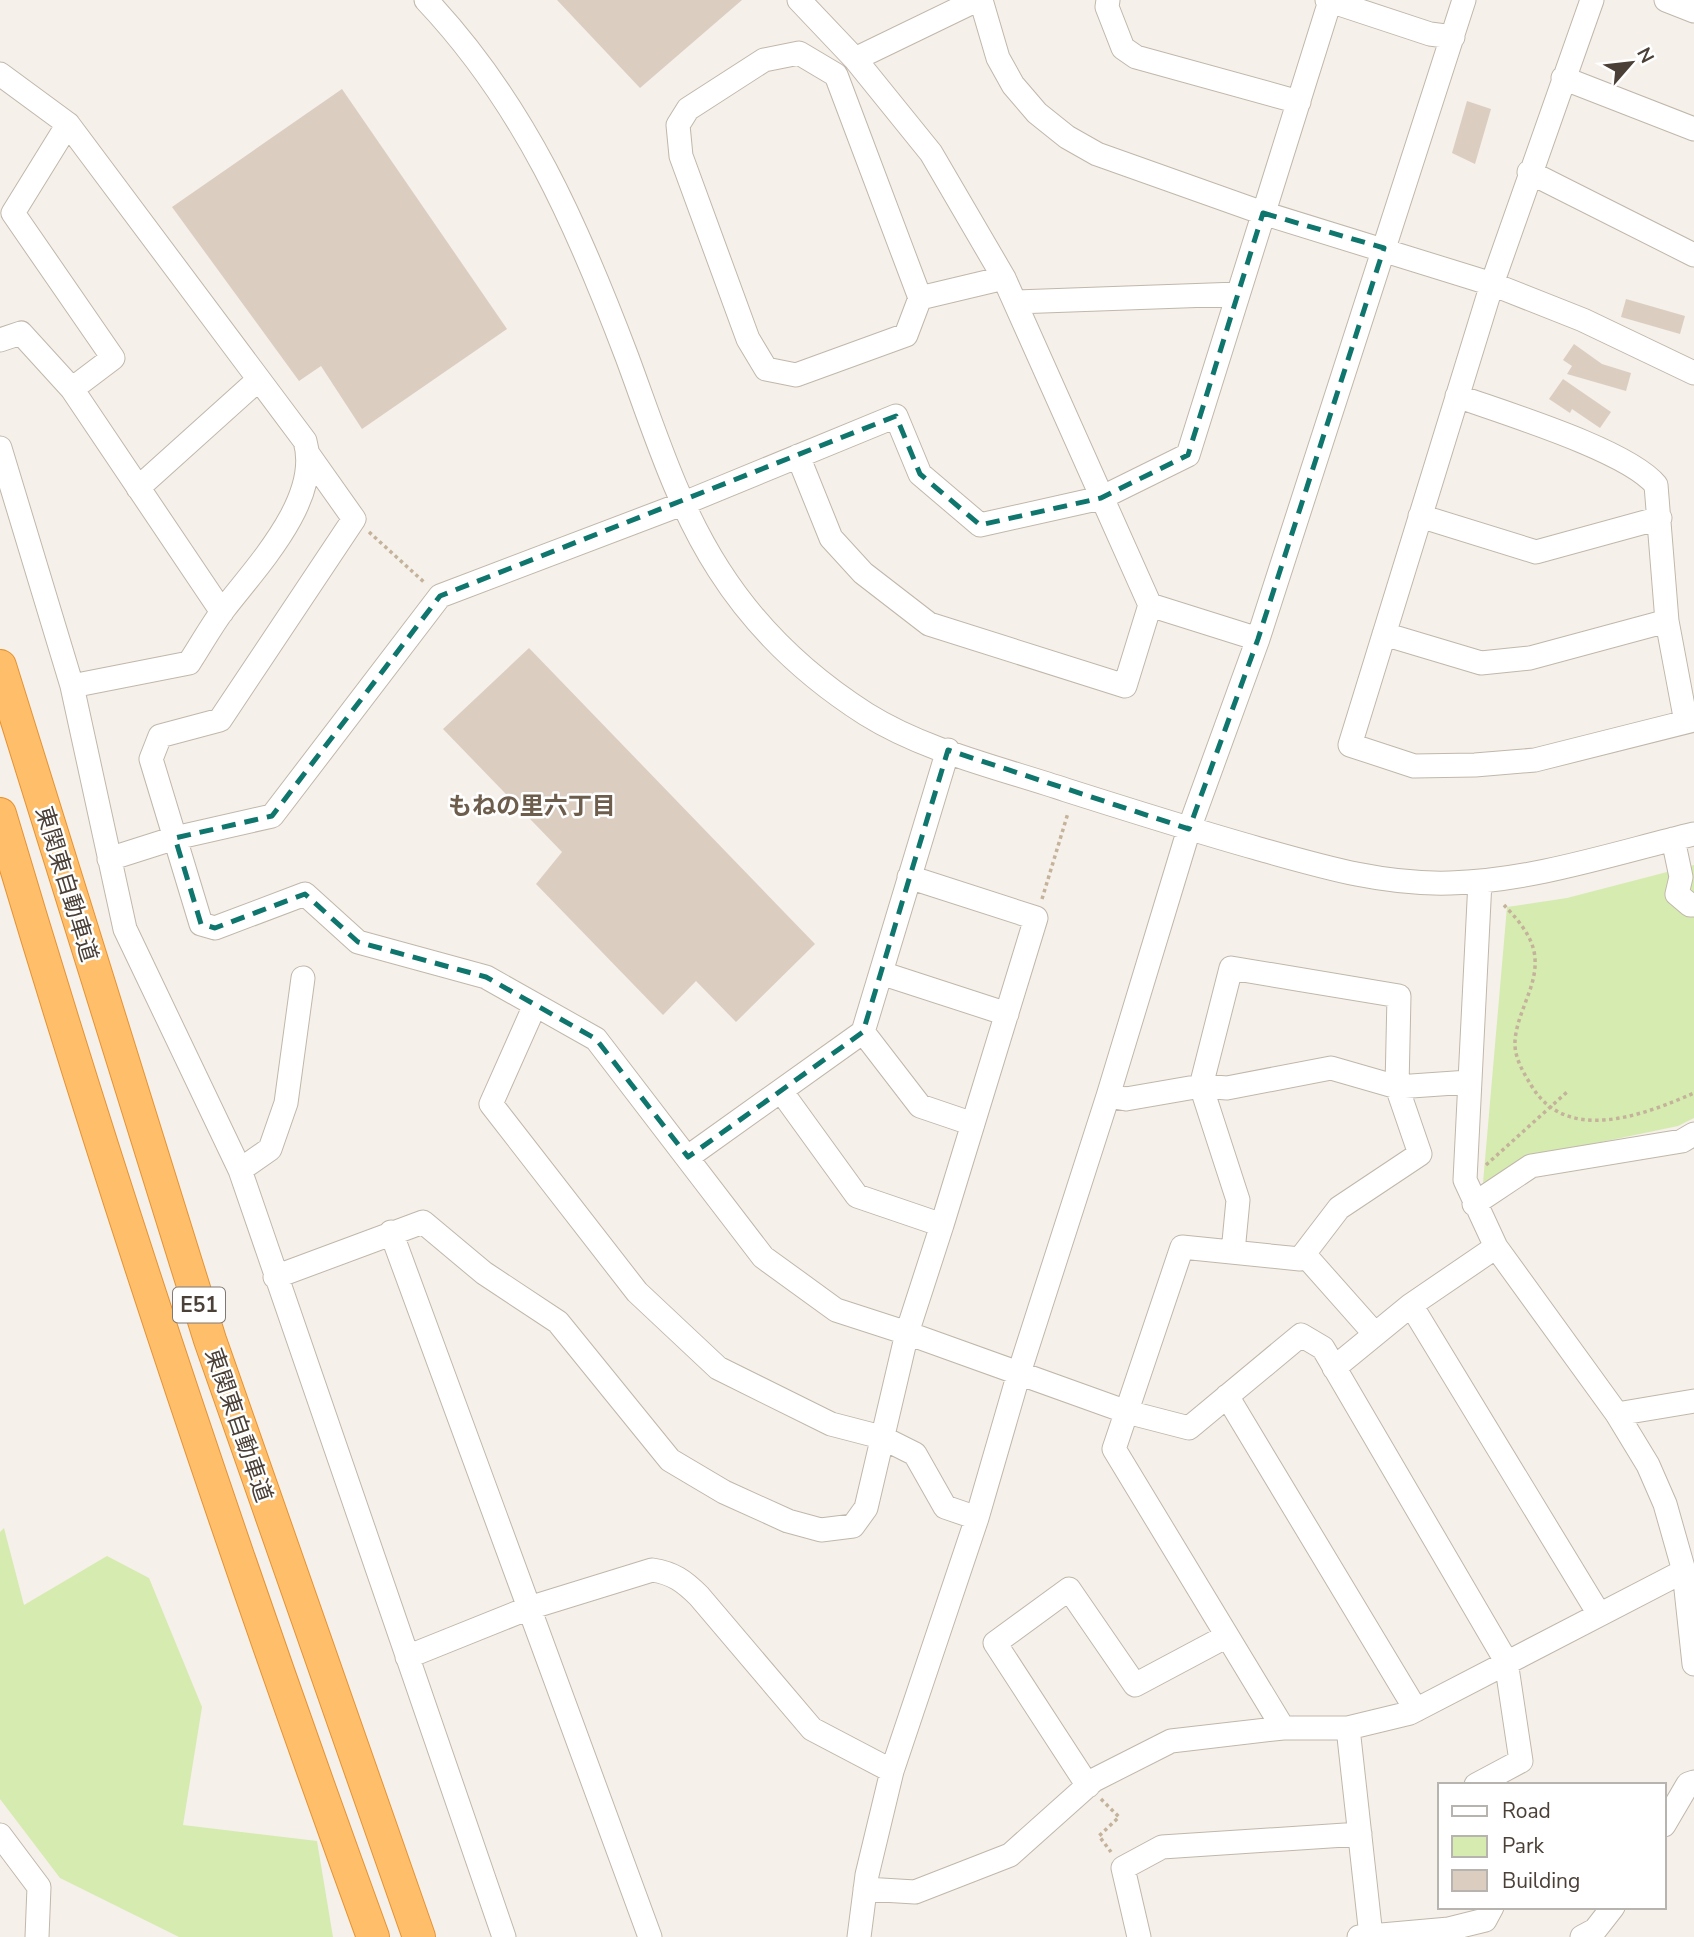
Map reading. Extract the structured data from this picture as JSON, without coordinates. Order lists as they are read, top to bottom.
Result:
{
  "streets": {
    "highway": ["東関東自動車道", "E51"]
  },
  "districts": ["もねの里六丁目"],
  "legend": ["Road", "Park", "Building"],
  "north": "top right"
}
